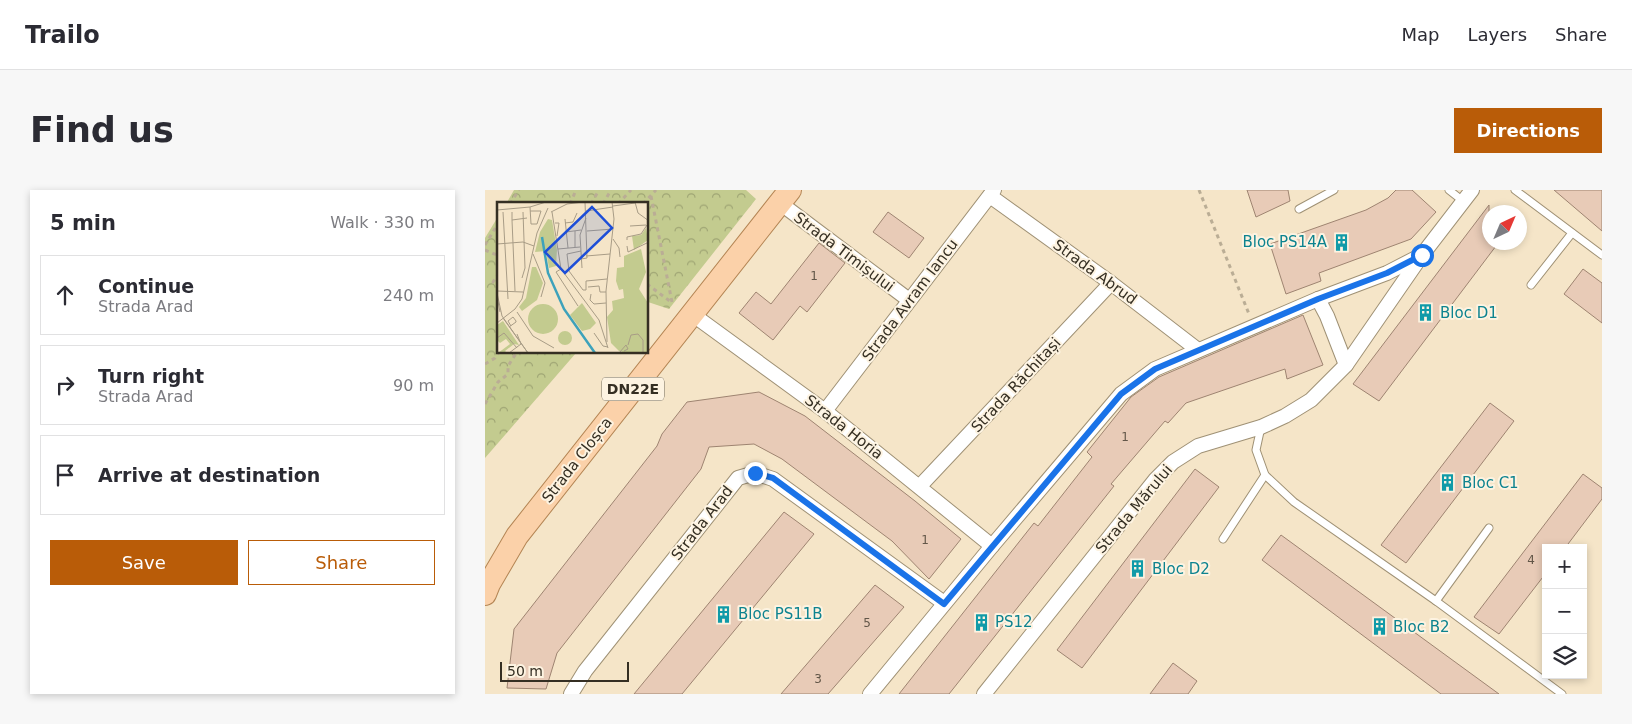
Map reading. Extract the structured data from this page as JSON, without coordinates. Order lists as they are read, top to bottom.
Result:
{
  "streets": {
    "main road": ["DN22E", "Strada Cloșca"],
    "street": [
      "Strada Timișului",
      "Strada Abrud",
      "Strada Avram Iancu",
      "Strada Răchitași",
      "Strada Horia",
      "Strada Mărului",
      "Strada Arad"
    ]
  },
  "crossings": [
    ["Strada Timișului", "Strada Avram Iancu"],
    ["Strada Timișului", "Strada Cloșca"],
    ["Strada Abrud", "Strada Avram Iancu"],
    ["Strada Abrud", "Strada Răchitași"],
    ["Strada Avram Iancu", "Strada Horia"],
    ["Strada Răchitași", "Strada Horia"],
    ["Strada Horia", "Strada Cloșca"]
  ],
  "places": {
    "building": [
      "Bloc PS14A",
      "Bloc D1",
      "Bloc C1",
      "Bloc D2",
      "Bloc PS11B",
      "PS12",
      "Bloc B2"
    ]
  },
  "house_numbers": [
    "1",
    "1",
    "1",
    "4",
    "5",
    "3"
  ],
  "scale_bar": "50 m",
  "north": "top right",
  "page": {
    "header": "Trailo",
    "nav": ["Map", "Layers", "Share"],
    "buttons": [
      "Directions",
      ["Save", "Share"]
    ],
    "title": "Find us",
    "heading": ["5 min", "Walk · 330 m"],
    "list": [
      ["Continue", "Strada Arad", "240 m"],
      ["Turn right", "Strada Arad", "90 m"],
      "Arrive at destination"
    ],
    "map_buttons": ["+", "−"],
    "scale": "50 m"
  }
}
